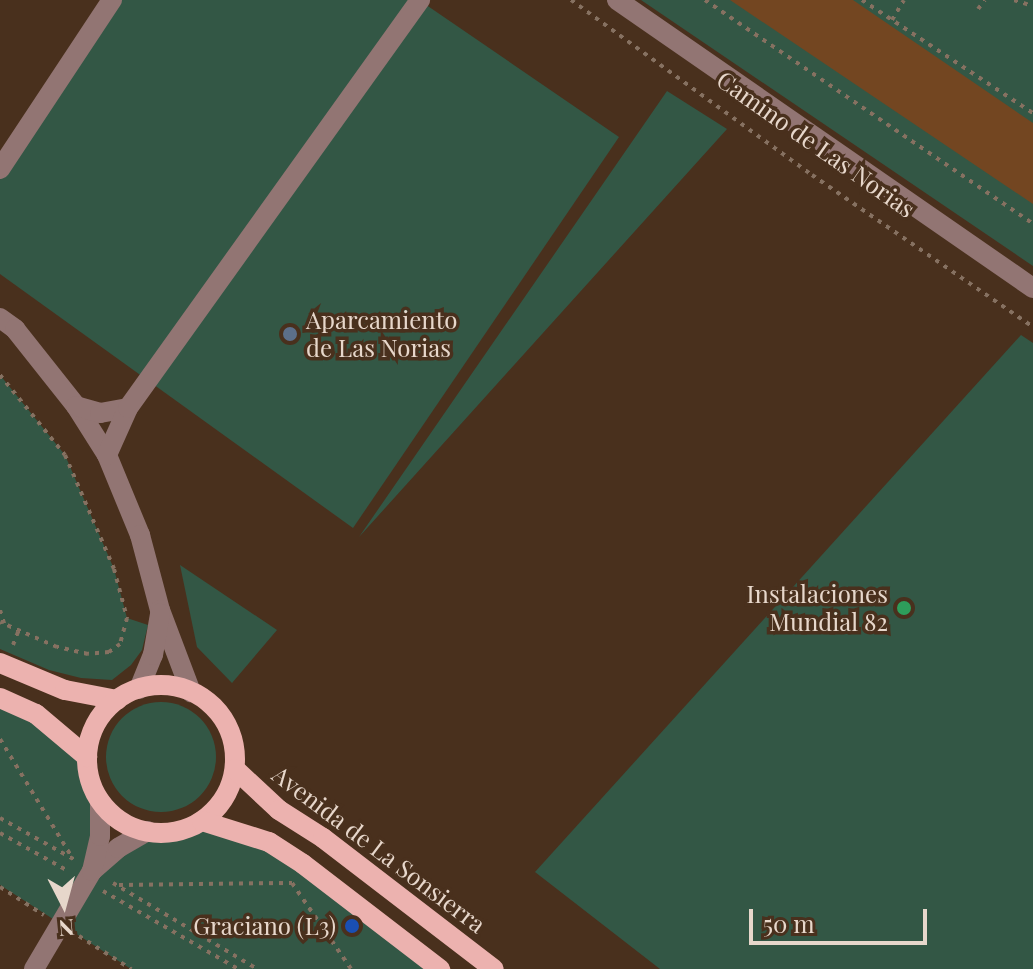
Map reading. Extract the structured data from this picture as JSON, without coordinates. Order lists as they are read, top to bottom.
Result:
{
  "streets": {
    "main road": ["Avenida de La Sonsierra"],
    "street": ["Camino de Las Norias"]
  },
  "places": ["Aparcamiento de Las Norias", "Instalaciones Mundial 82", "Graciano (L3)"],
  "scale_bar": "50 m",
  "north": "bottom"
}
